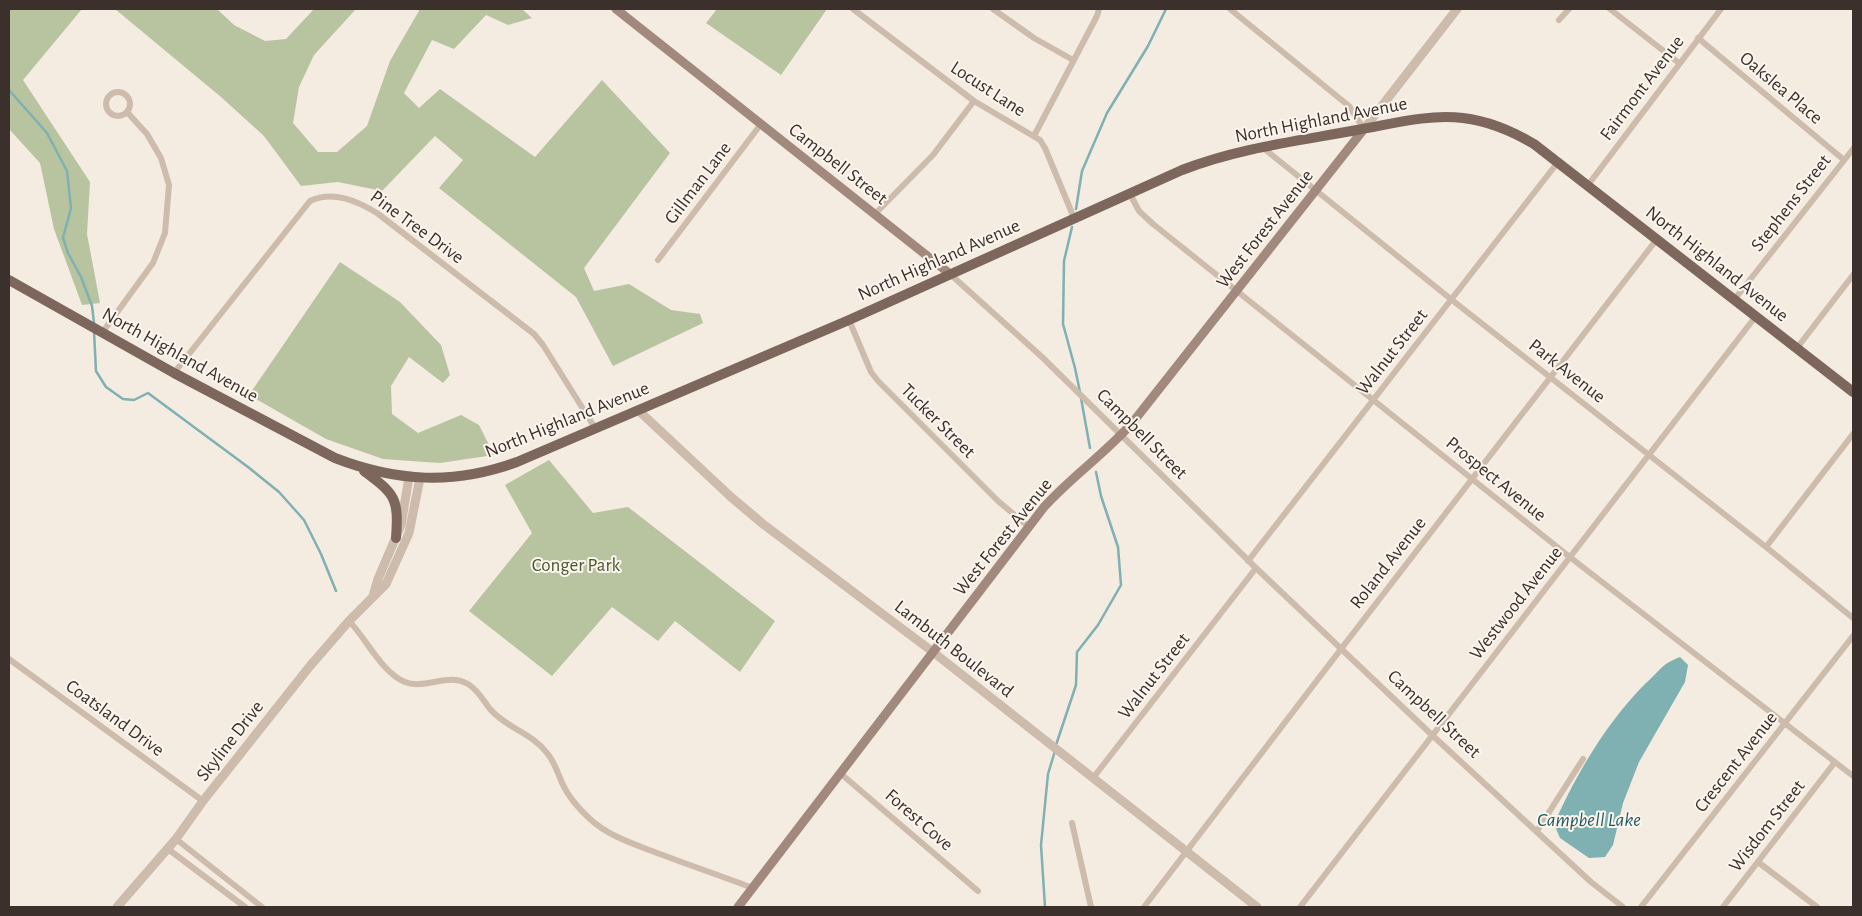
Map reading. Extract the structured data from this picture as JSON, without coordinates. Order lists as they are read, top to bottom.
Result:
{
  "streets": {
    "main road": ["North Highland Avenue", "Campbell Street", "West Forest Avenue"],
    "street": [
      "Fairmont Avenue",
      "Oakslea Place",
      "Locust Lane",
      "Gillman Lane",
      "Stephens Street",
      "Pine Tree Drive",
      "Walnut Street",
      "Park Avenue",
      "Tucker Street",
      "Prospect Avenue",
      "Roland Avenue",
      "Westwood Avenue",
      "Lambuth Boulevard",
      "Coatsland Drive",
      "Skyline Drive",
      "Crescent Avenue",
      "Forest Cove",
      "Wisdom Street"
    ]
  },
  "crossings": [
    ["Fairmont Avenue", "Oakslea Place"],
    ["Fairmont Avenue", "North Highland Avenue"],
    ["Oakslea Place", "Stephens Street"],
    ["Locust Lane", "North Highland Avenue"],
    ["North Highland Avenue", "Campbell Street"],
    ["North Highland Avenue", "Stephens Street"],
    ["North Highland Avenue", "Pine Tree Drive"],
    ["North Highland Avenue", "West Forest Avenue"],
    ["North Highland Avenue", "Walnut Street"],
    ["North Highland Avenue", "Park Avenue"],
    ["North Highland Avenue", "Tucker Street"],
    ["North Highland Avenue", "Prospect Avenue"],
    ["North Highland Avenue", "Roland Avenue"],
    ["North Highland Avenue", "Westwood Avenue"],
    ["North Highland Avenue", "Lambuth Boulevard"],
    ["North Highland Avenue", "Skyline Drive"],
    ["Campbell Street", "Gillman Lane"],
    ["Campbell Street", "West Forest Avenue"],
    ["Campbell Street", "Walnut Street"],
    ["Campbell Street", "Roland Avenue"],
    ["Campbell Street", "Westwood Avenue"],
    ["West Forest Avenue", "Park Avenue"],
    ["West Forest Avenue", "Tucker Street"],
    ["West Forest Avenue", "Prospect Avenue"],
    ["West Forest Avenue", "Lambuth Boulevard"],
    ["West Forest Avenue", "Forest Cove"],
    ["Walnut Street", "Park Avenue"],
    ["Walnut Street", "Prospect Avenue"],
    ["Walnut Street", "Lambuth Boulevard"],
    ["Park Avenue", "Roland Avenue"],
    ["Park Avenue", "Westwood Avenue"],
    ["Prospect Avenue", "Roland Avenue"],
    ["Prospect Avenue", "Westwood Avenue"],
    ["Prospect Avenue", "Crescent Avenue"],
    ["Prospect Avenue", "Wisdom Street"],
    ["Roland Avenue", "Lambuth Boulevard"],
    ["Coatsland Drive", "Skyline Drive"]
  ],
  "water": ["Campbell Lake"],
  "parks": ["Conger Park"]
}
